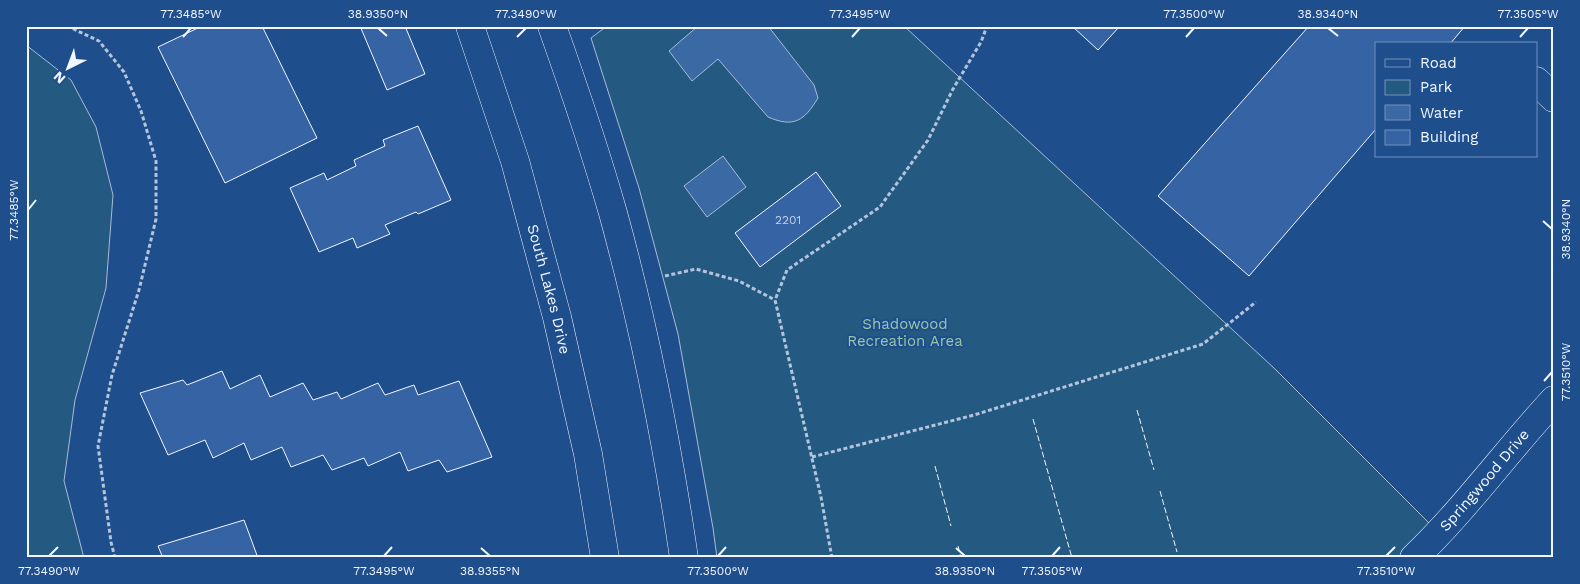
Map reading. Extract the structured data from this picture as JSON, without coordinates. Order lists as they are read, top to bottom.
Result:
{
  "streets": {
    "main road": ["South Lakes Drive", "Springwood Drive"]
  },
  "parks": ["Shadowood Recreation Area"],
  "house_numbers": ["2201"],
  "legend": [
    "Road",
    "Park",
    "Water",
    "Building"
  ],
  "north": "bottom left",
  "coordinates": [
    "77.3485°W",
    "38.9350°N",
    "77.3490°W",
    "77.3495°W",
    "77.3500°W",
    "38.9340°N",
    "77.3505°W",
    "77.3510°W",
    "38.9355°N"
  ]
}
